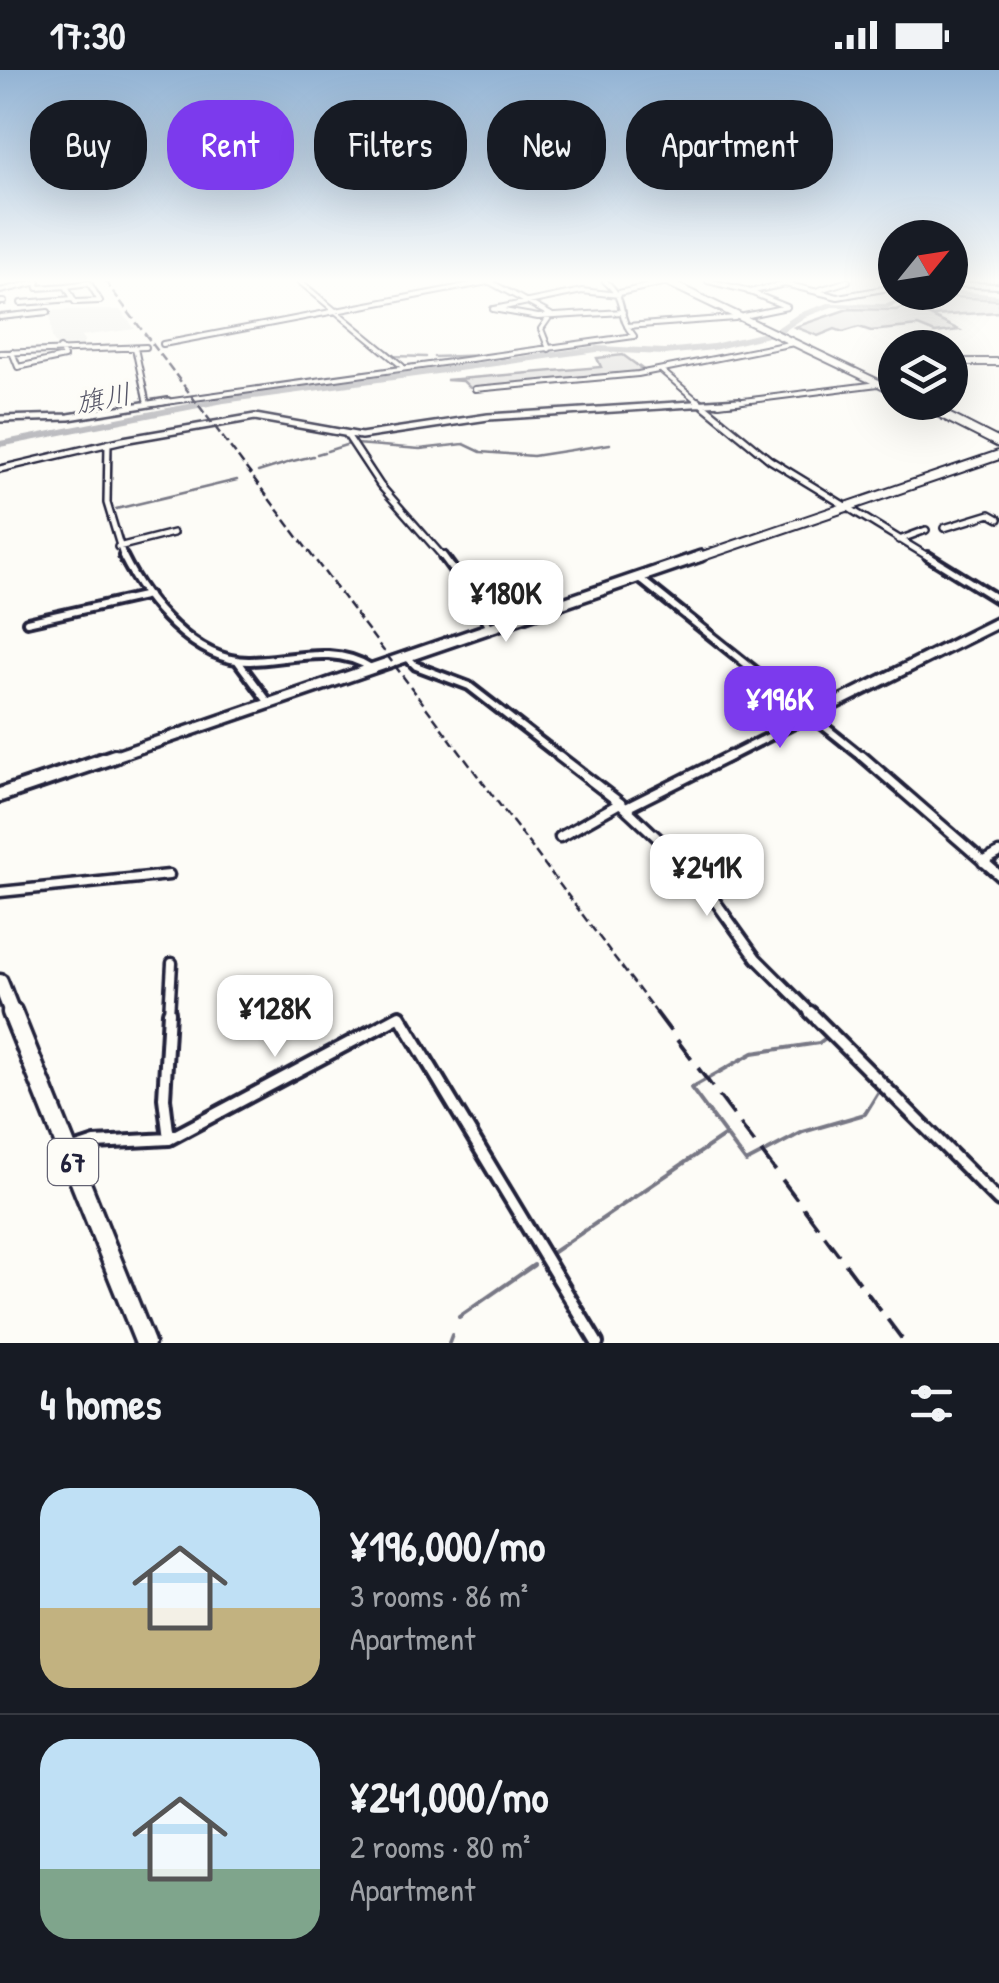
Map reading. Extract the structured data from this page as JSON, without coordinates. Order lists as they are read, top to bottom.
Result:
{
  "streets": {
    "main road": ["67"]
  },
  "water": ["旗川"],
  "north": "top right",
  "page": {
    "status": "17:30",
    "chip": [
      "Buy",
      "Rent",
      "Filters",
      "New",
      "Apartment"
    ],
    "price": [
      "¥180K",
      "¥196K",
      "¥241K",
      "¥128K"
    ],
    "heading": "4 homes",
    "list": [
      {
        "name": "¥196,000/mo",
        "note": "3 rooms · 86 m² · Apartment"
      },
      {
        "name": "¥241,000/mo",
        "note": "2 rooms · 80 m² · Apartment"
      }
    ]
  }
}
